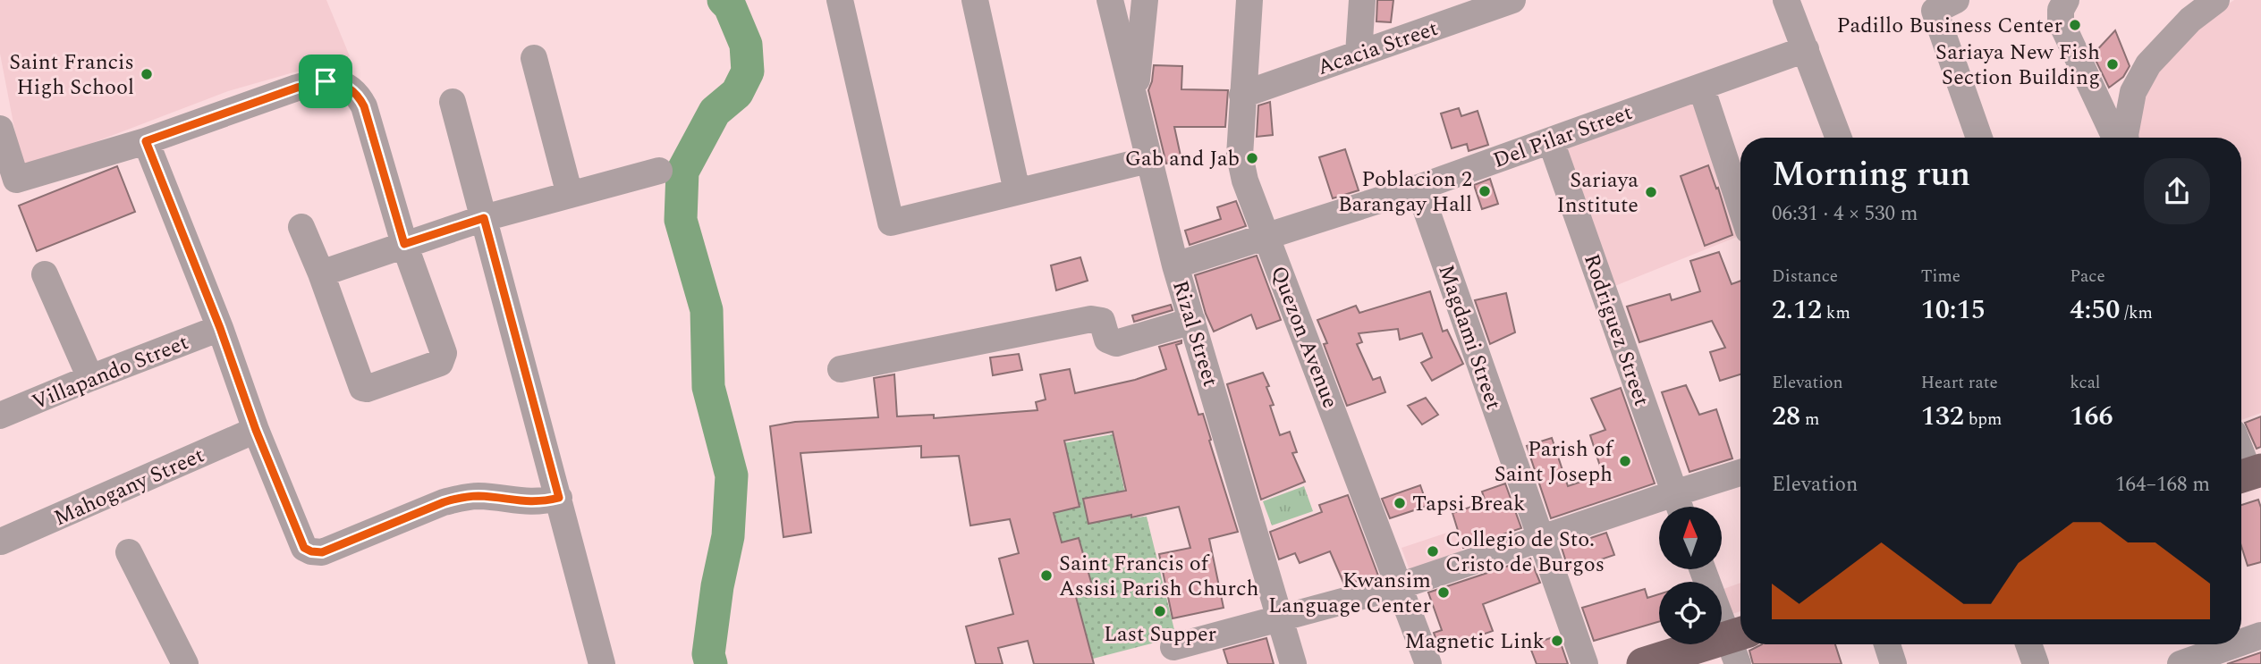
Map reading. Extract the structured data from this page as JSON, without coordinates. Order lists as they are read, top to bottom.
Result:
{
  "streets": {
    "street": [
      "Acacia Street",
      "Del Pilar Street",
      "Rodriguez Street",
      "Rizal Street",
      "Quezon Avenue",
      "Magdami Street",
      "Villapando Street",
      "Mahogany Street"
    ]
  },
  "crossings": [
    ["Acacia Street", "Quezon Avenue"],
    ["Del Pilar Street", "Rodriguez Street"],
    ["Del Pilar Street", "Rizal Street"],
    ["Del Pilar Street", "Quezon Avenue"],
    ["Del Pilar Street", "Magdami Street"]
  ],
  "places": [
    "Padillo Business Center",
    "Sariaya New Fish Section Building",
    "Saint Francis High School",
    "Gab and Jab",
    "Poblacion 2 Barangay Hall",
    "Sariaya Institute",
    "Parish of Saint Joseph",
    "Tapsi Break",
    "Collegio de Sto. Cristo de Burgos",
    "Saint Francis of Assisi Parish Church",
    "Kwansim Language Center",
    "Last Supper",
    "Magnetic Link"
  ],
  "north": "top",
  "page": {
    "heading": ["Morning run", "06:31 · 4 × 530 m"],
    "stats": [
      ["Distance", "2.12 km"],
      ["Time", "10:15"],
      ["Pace", "4:50 /km"],
      ["Elevation", "28 m"],
      ["Heart rate", "132 bpm"],
      ["kcal", "166"]
    ],
    "chart": ["Elevation", "164–168 m"]
  }
}
